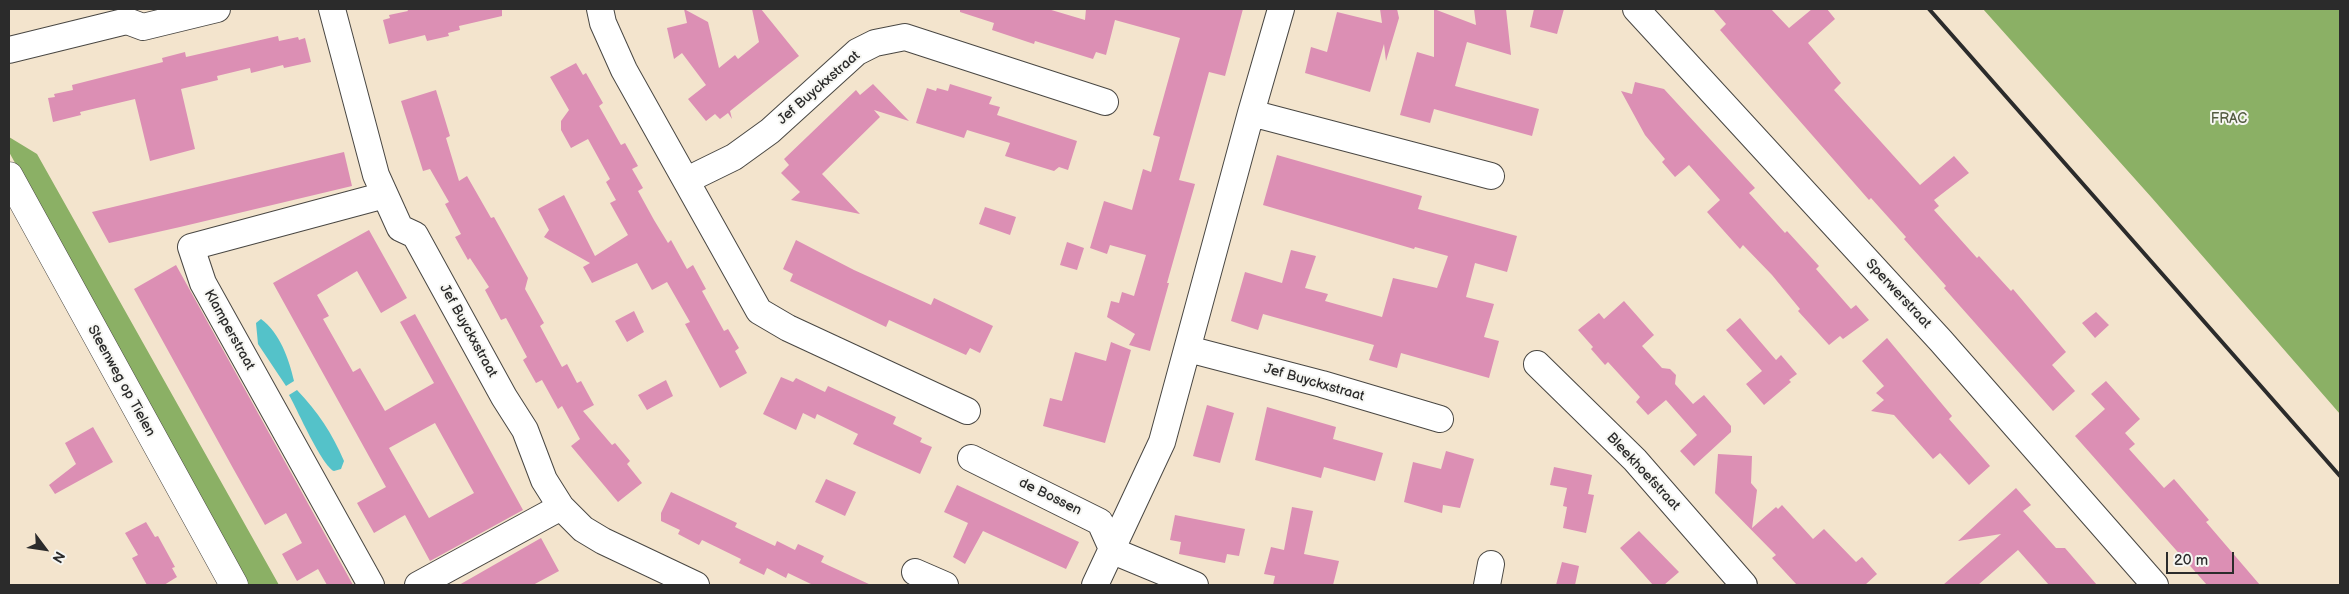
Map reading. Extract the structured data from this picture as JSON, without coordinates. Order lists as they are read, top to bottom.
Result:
{
  "streets": {
    "street": [
      "Jef Buyckxstraat",
      "Sperwerstraat",
      "Klamperstraat",
      "Steenweg op Tielen",
      "Bleekhoefstraat",
      "de Bossen"
    ]
  },
  "crossings": [
    ["Jef Buyckxstraat", "Klamperstraat"]
  ],
  "parks": ["FRAC"],
  "scale_bar": "20 m",
  "north": "bottom right"
}
